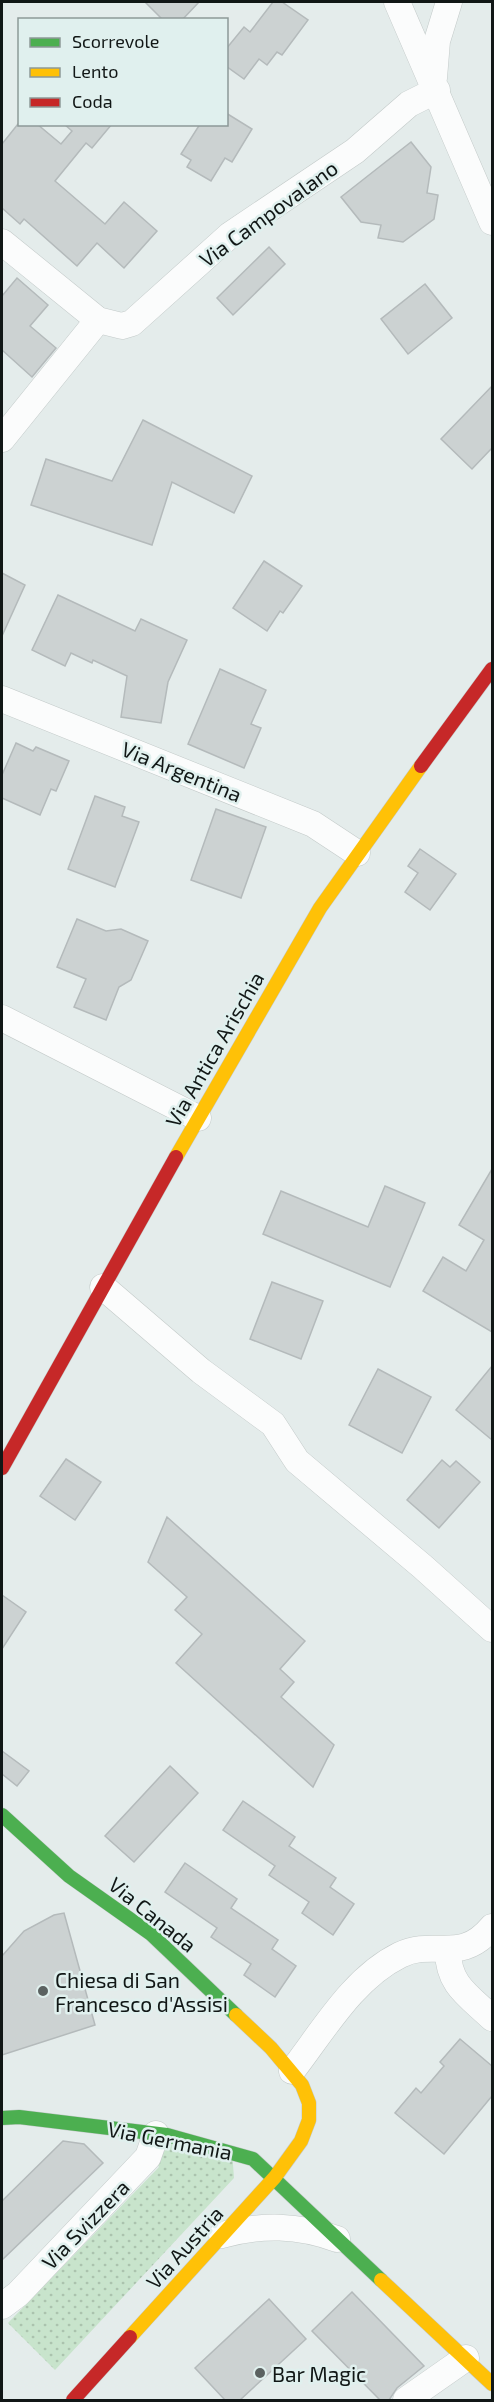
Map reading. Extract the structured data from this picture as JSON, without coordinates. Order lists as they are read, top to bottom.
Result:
{
  "streets": {
    "street": [
      "Via Campovalano",
      "Via Argentina",
      "Via Antica Arischia",
      "Via Canada",
      "Via Germania",
      "Via Svizzera",
      "Via Austria"
    ]
  },
  "crossings": [
    ["Via Argentina", "Via Antica Arischia"],
    ["Via Canada", "Via Austria"],
    ["Via Germania", "Via Svizzera"],
    ["Via Germania", "Via Austria"]
  ],
  "places": ["Chiesa di San Francesco d'Assisi", "Bar Magic"],
  "legend": ["Scorrevole", "Lento", "Coda"]
}
